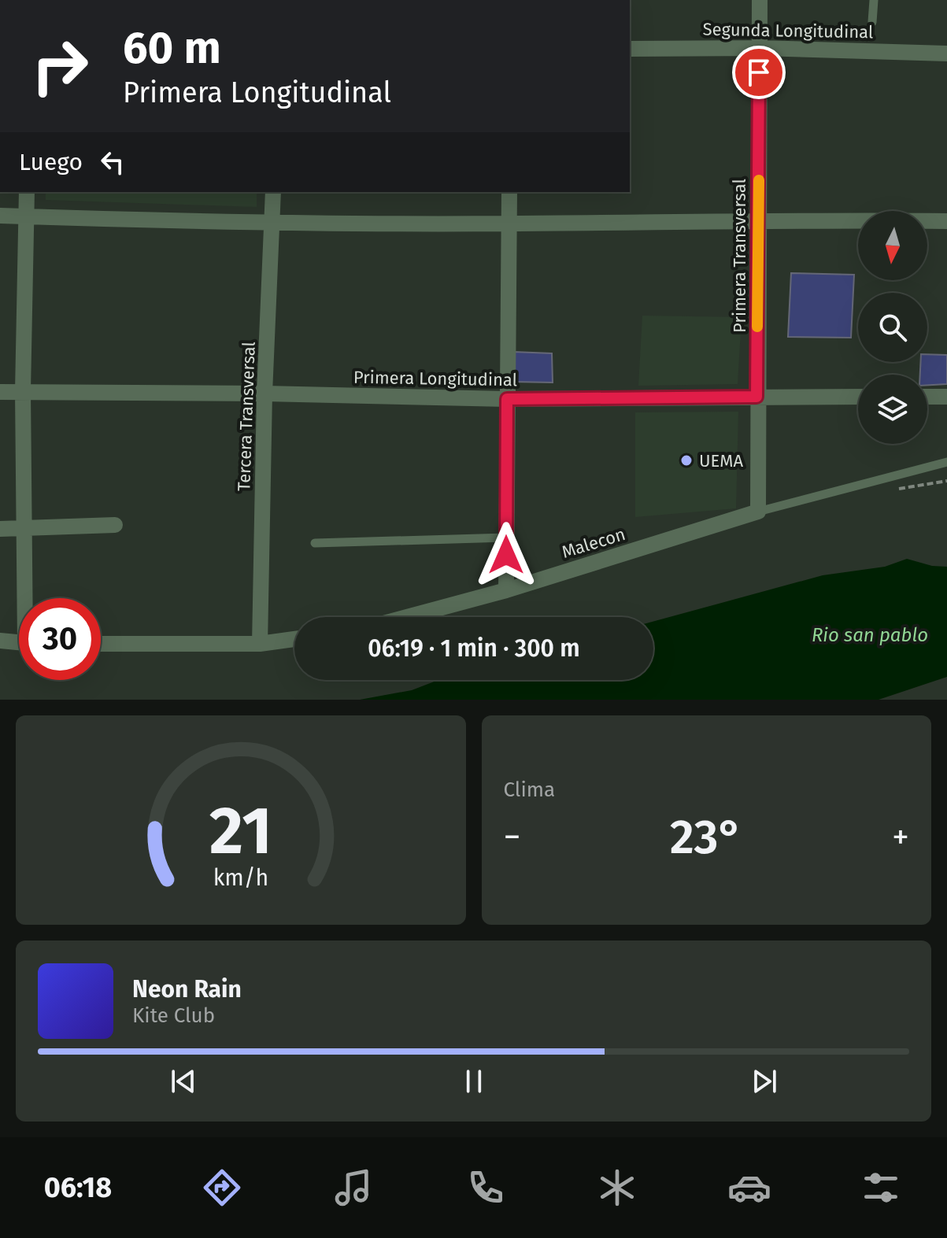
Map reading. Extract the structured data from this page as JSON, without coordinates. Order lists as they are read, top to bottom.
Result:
{
  "streets": {
    "street": [
      "Segunda Longitudinal",
      "Primera Transversal",
      "Primera Longitudinal",
      "Tercera Transversal",
      "Malecon"
    ]
  },
  "crossings": [
    ["Segunda Longitudinal", "Primera Transversal"],
    ["Primera Transversal", "Primera Longitudinal"],
    ["Primera Transversal", "Malecon"],
    ["Primera Longitudinal", "Tercera Transversal"]
  ],
  "water": ["Rio san pablo"],
  "places": ["UEMA"],
  "north": "bottom",
  "page": {
    "turn": ["60 m", "Primera Longitudinal"],
    "then": "Luego",
    "limit": "30",
    "trip": "06:19 · 1 min · 300 m",
    "tile": "Clima",
    "heat": ["−", "23°", "+"],
    "song": ["Neon Rain", "Kite Club"],
    "tabs": "06:18",
    "gauge": ["21", "km/h"]
  }
}
